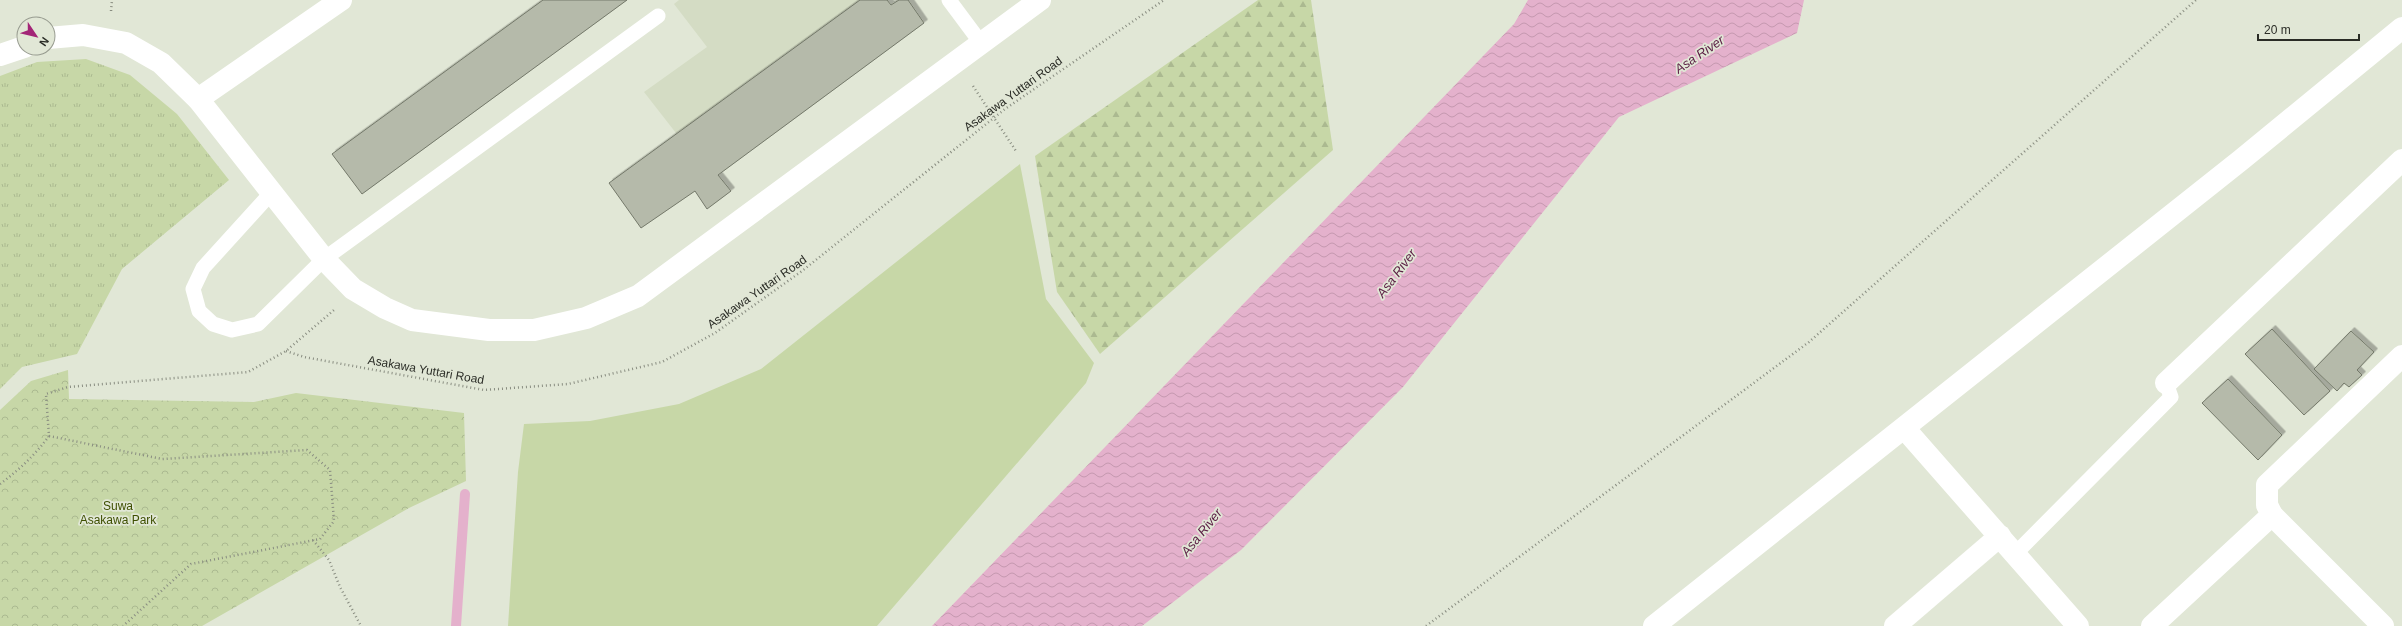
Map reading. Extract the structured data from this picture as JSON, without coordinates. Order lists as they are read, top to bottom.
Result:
{
  "streets": {
    "path": ["Asakawa Yuttari Road"]
  },
  "water": ["Asa River"],
  "parks": ["Suwa Asakawa Park"],
  "scale_bar": "20 m",
  "north": "bottom right"
}
